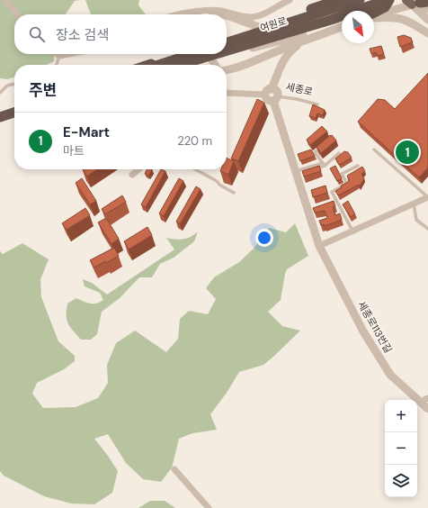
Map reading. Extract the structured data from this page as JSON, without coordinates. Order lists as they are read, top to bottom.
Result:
{
  "streets": {
    "highway": ["여원로"],
    "street": ["세종로", "세종로113번길"]
  },
  "crossings": [
    ["세종로", "세종로113번길"]
  ],
  "north": "bottom right",
  "page": {
    "search": "장소 검색",
    "heading": "주변",
    "list": [
      {
        "mark": "1",
        "name": "E-Mart",
        "note": "마트",
        "value": "220 m"
      }
    ],
    "pins": "1",
    "map_buttons": ["+", "−"]
  }
}
